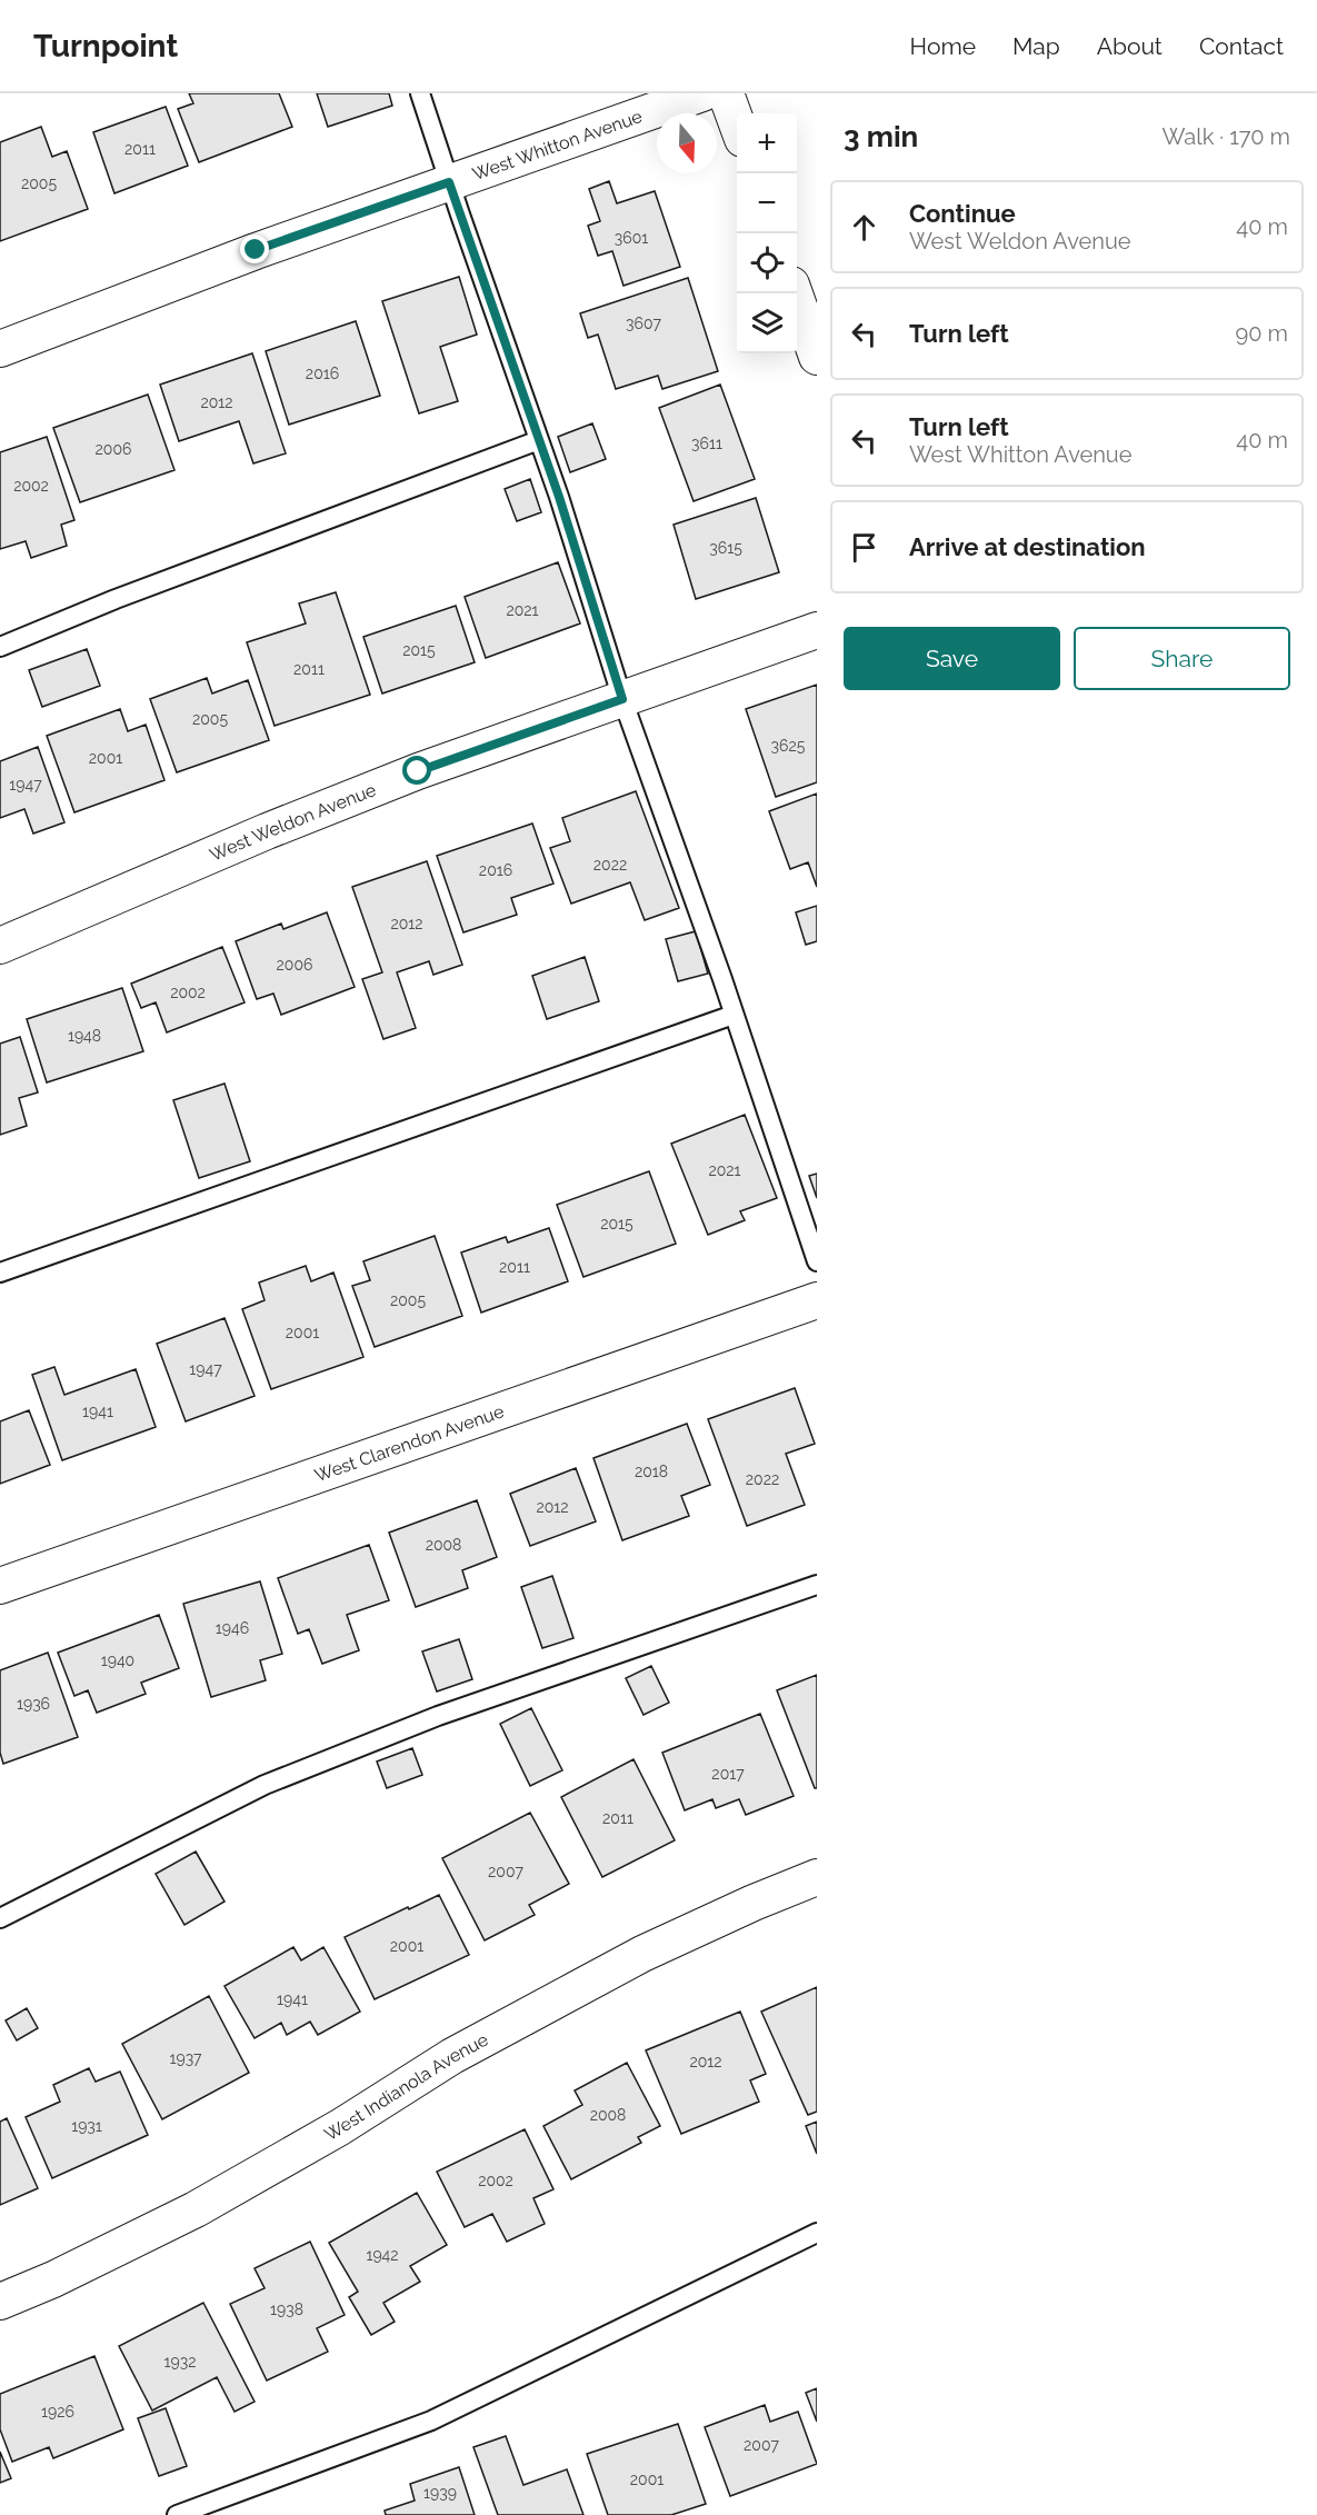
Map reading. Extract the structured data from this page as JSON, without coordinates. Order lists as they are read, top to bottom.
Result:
{
  "streets": {
    "street": [
      "West Whitton Avenue",
      "West Weldon Avenue",
      "West Clarendon Avenue",
      "West Indianola Avenue"
    ]
  },
  "house_numbers": [
    "2011",
    "2005",
    "3601",
    "3607",
    "2016",
    "2012",
    "3611",
    "2006",
    "2002",
    "3615",
    "2021",
    "2015",
    "2011",
    "2005",
    "3625",
    "2001",
    "1947",
    "2022",
    "2016",
    "2012",
    "2006",
    "2002",
    "1948",
    "2021",
    "2015",
    "2011",
    "2005",
    "2001",
    "1947",
    "1941",
    "2018",
    "2022",
    "2012",
    "2008",
    "1946",
    "1940",
    "1936",
    "2017",
    "2011",
    "2007",
    "2001",
    "1941",
    "1937",
    "2012",
    "2008",
    "1931",
    "2002",
    "1942",
    "1938",
    "1932",
    "1926",
    "2007",
    "2001",
    "1939"
  ],
  "north": "bottom",
  "page": {
    "header": "Turnpoint",
    "nav": [
      "Home",
      "Map",
      "About",
      "Contact"
    ],
    "heading": ["3 min", "Walk · 170 m"],
    "map_buttons": ["+", "−"],
    "list": [
      ["Continue", "West Weldon Avenue", "40 m"],
      ["Turn left", "90 m"],
      ["Turn left", "West Whitton Avenue", "40 m"],
      "Arrive at destination"
    ],
    "buttons": ["Save", "Share"]
  }
}
